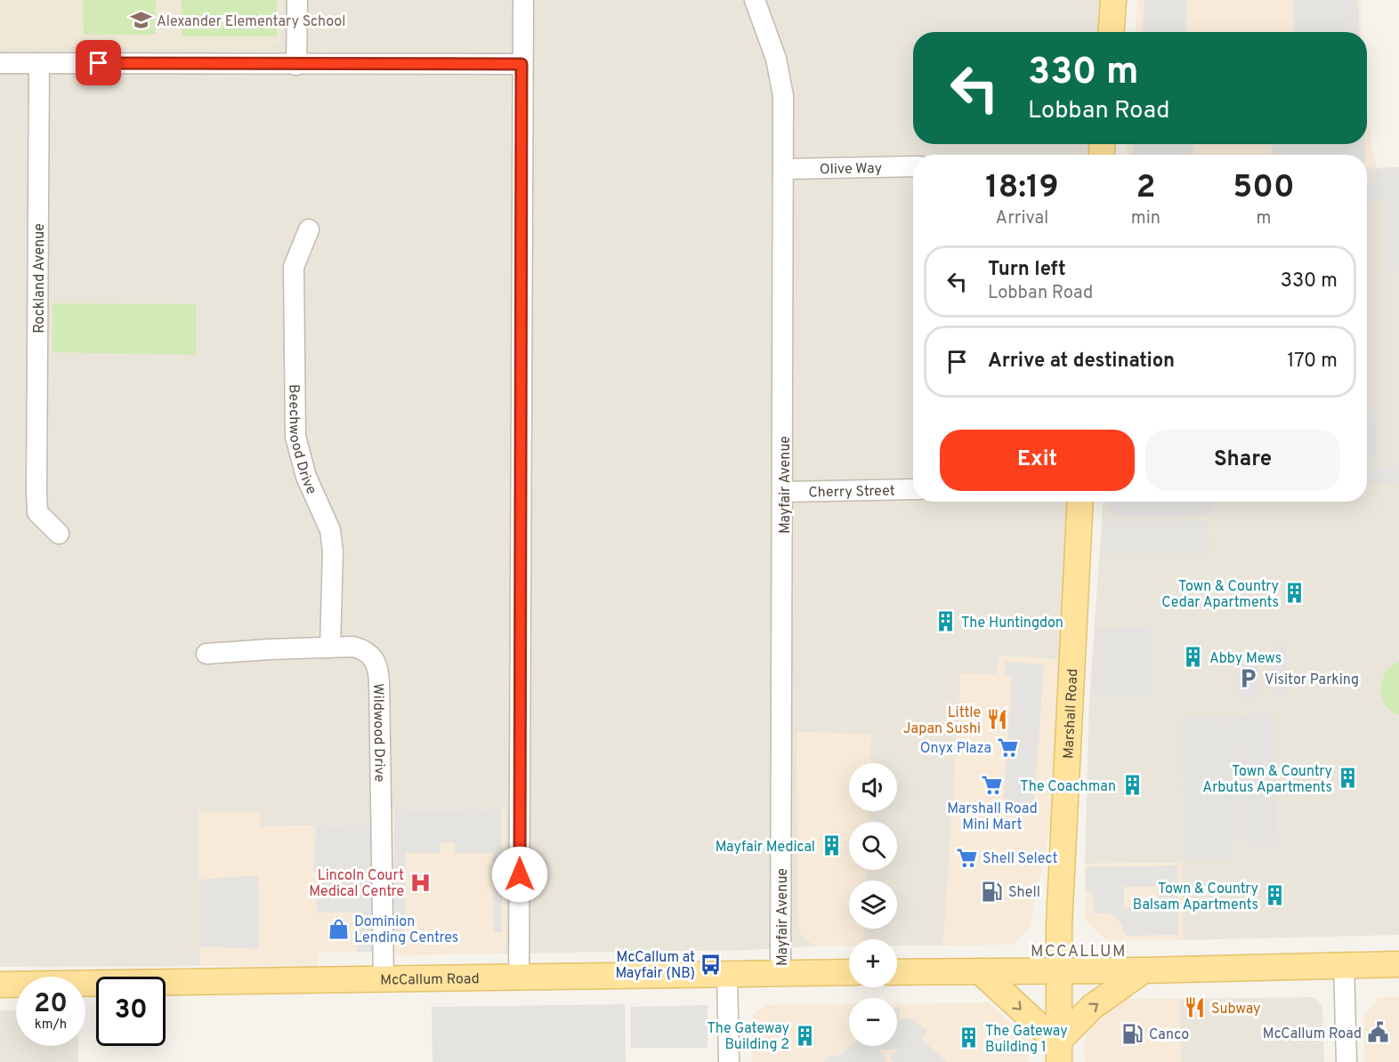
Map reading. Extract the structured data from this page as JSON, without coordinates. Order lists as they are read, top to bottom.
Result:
{
  "streets": {
    "main road": ["Marshall Road", "McCallum Road"],
    "street": [
      "Olive Way",
      "Rockland Avenue",
      "Beechwood Drive",
      "Mayfair Avenue",
      "Cherry Street",
      "Wildwood Drive"
    ]
  },
  "crossings": [
    ["Olive Way", "Mayfair Avenue"],
    ["Beechwood Drive", "Wildwood Drive"],
    ["Mayfair Avenue", "Cherry Street"],
    ["Mayfair Avenue", "McCallum Road"],
    ["Wildwood Drive", "McCallum Road"]
  ],
  "districts": ["MCCALLUM"],
  "places": {
    "school or university": ["Alexander Elementary School"],
    "building": [
      "Town & Country Cedar Apartments",
      "The Huntingdon",
      "Abby Mews",
      "Town & Country Arbutus Apartments",
      "The Coachman",
      "Mayfair Medical",
      "Town & Country Balsam Apartments",
      "The Gateway Building 2",
      "The Gateway Building 1"
    ],
    "parking": ["Visitor Parking"],
    "restaurant": ["Little Japan Sushi", "Subway"],
    "supermarket": ["Onyx Plaza", "Marshall Road Mini Mart", "Shell Select"],
    "hospital": ["Lincoln Court Medical Centre"],
    "fuel station": ["Shell", "Canco"],
    "shop": ["Dominion Lending Centres"],
    "bus stop": ["McCallum at Mayfair (NB)"],
    "public building": ["McCallum Road"]
  },
  "page": {
    "turn": ["330 m", "Lobban Road"],
    "eta": [
      "18:19",
      "Arrival",
      "2",
      "min",
      "500",
      "m"
    ],
    "list": [
      {
        "name": "Turn left",
        "note": "Lobban Road",
        "value": "330 m"
      },
      {
        "name": "Arrive at destination",
        "value": "170 m"
      }
    ],
    "buttons": ["Exit", "Share"],
    "map_buttons": ["+", "−"],
    "speed": "20 km/h",
    "limit": "30"
  }
}
